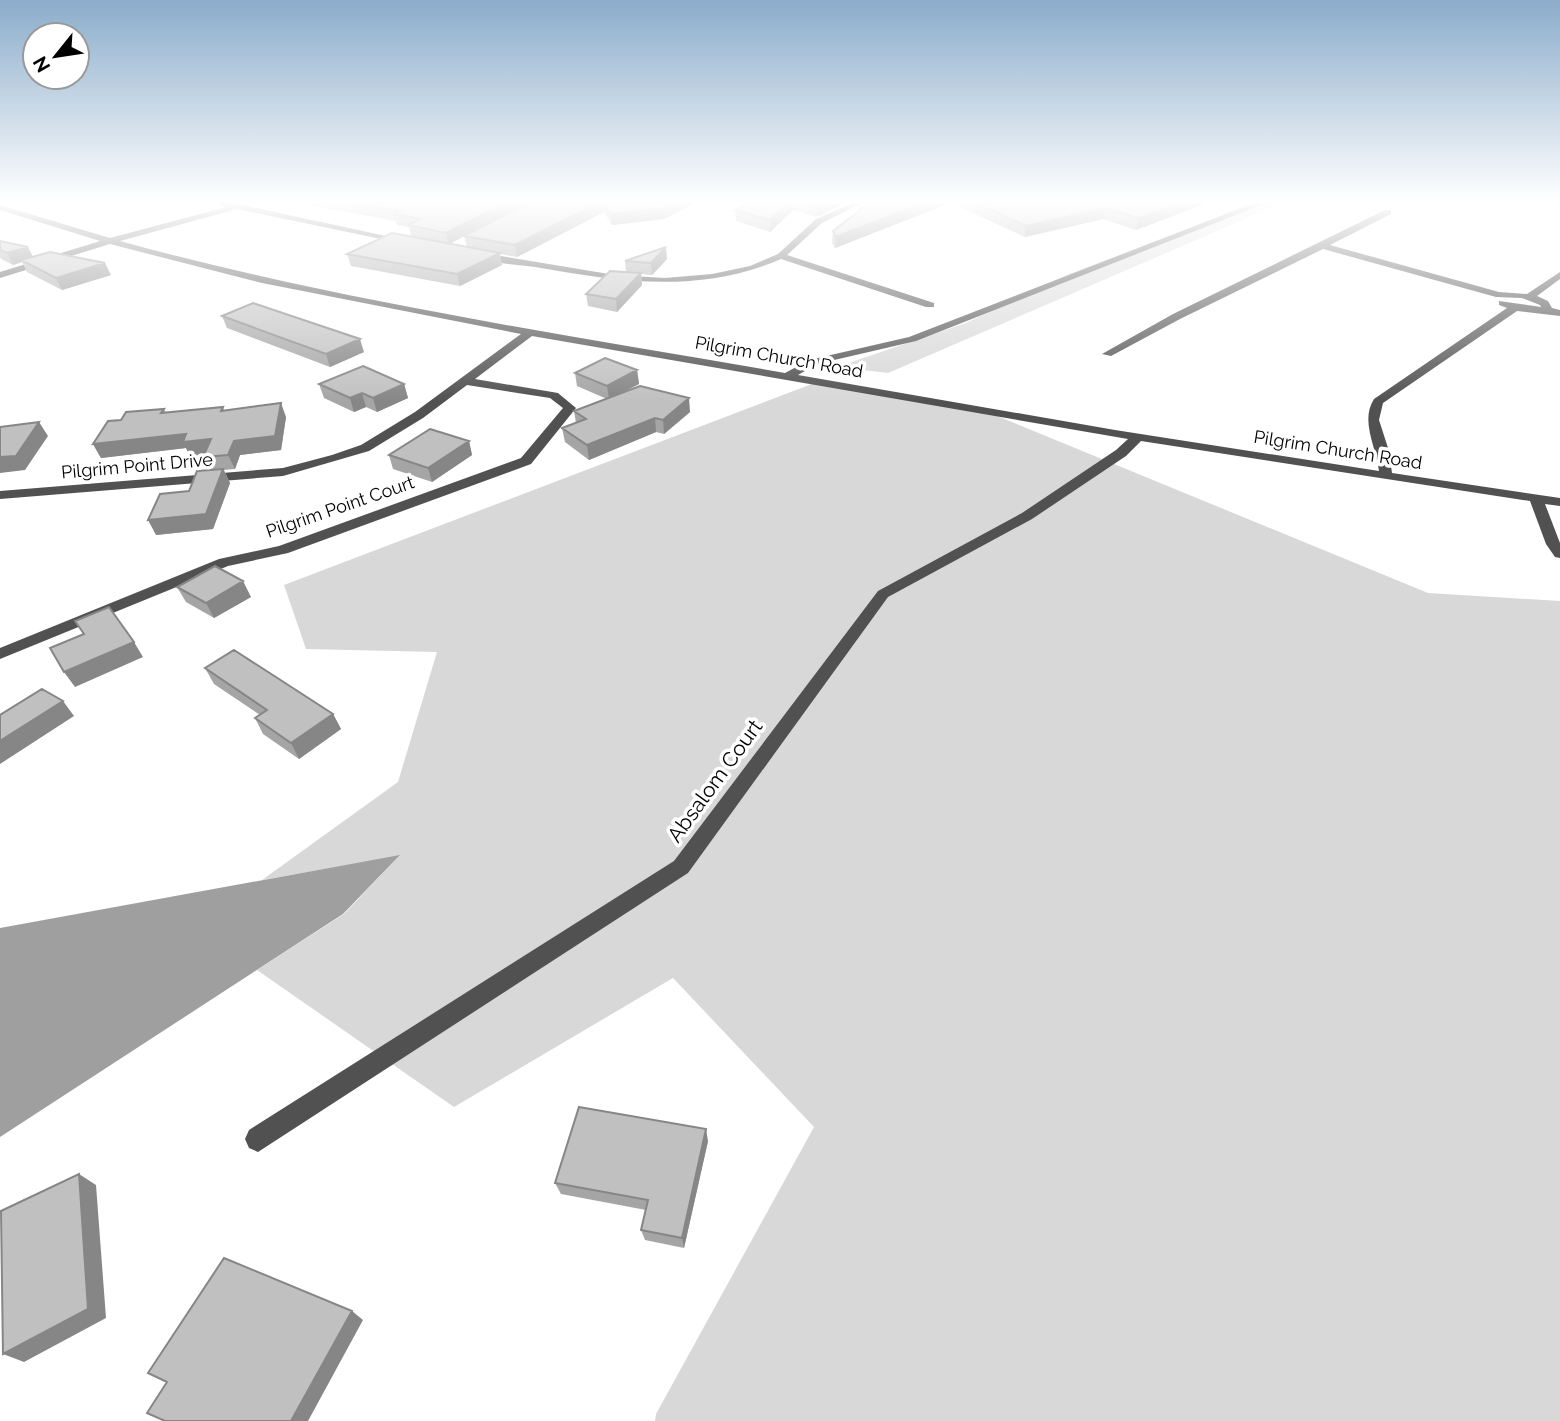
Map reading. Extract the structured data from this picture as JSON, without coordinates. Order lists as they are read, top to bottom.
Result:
{
  "streets": {
    "street": [
      "Pilgrim Church Road",
      "Pilgrim Point Drive",
      "Pilgrim Point Court",
      "Absalom Court"
    ]
  },
  "crossings": [
    ["Pilgrim Church Road", "Pilgrim Point Drive"],
    ["Pilgrim Church Road", "Absalom Court"],
    ["Pilgrim Point Drive", "Pilgrim Point Court"]
  ],
  "north": "bottom left"
}
